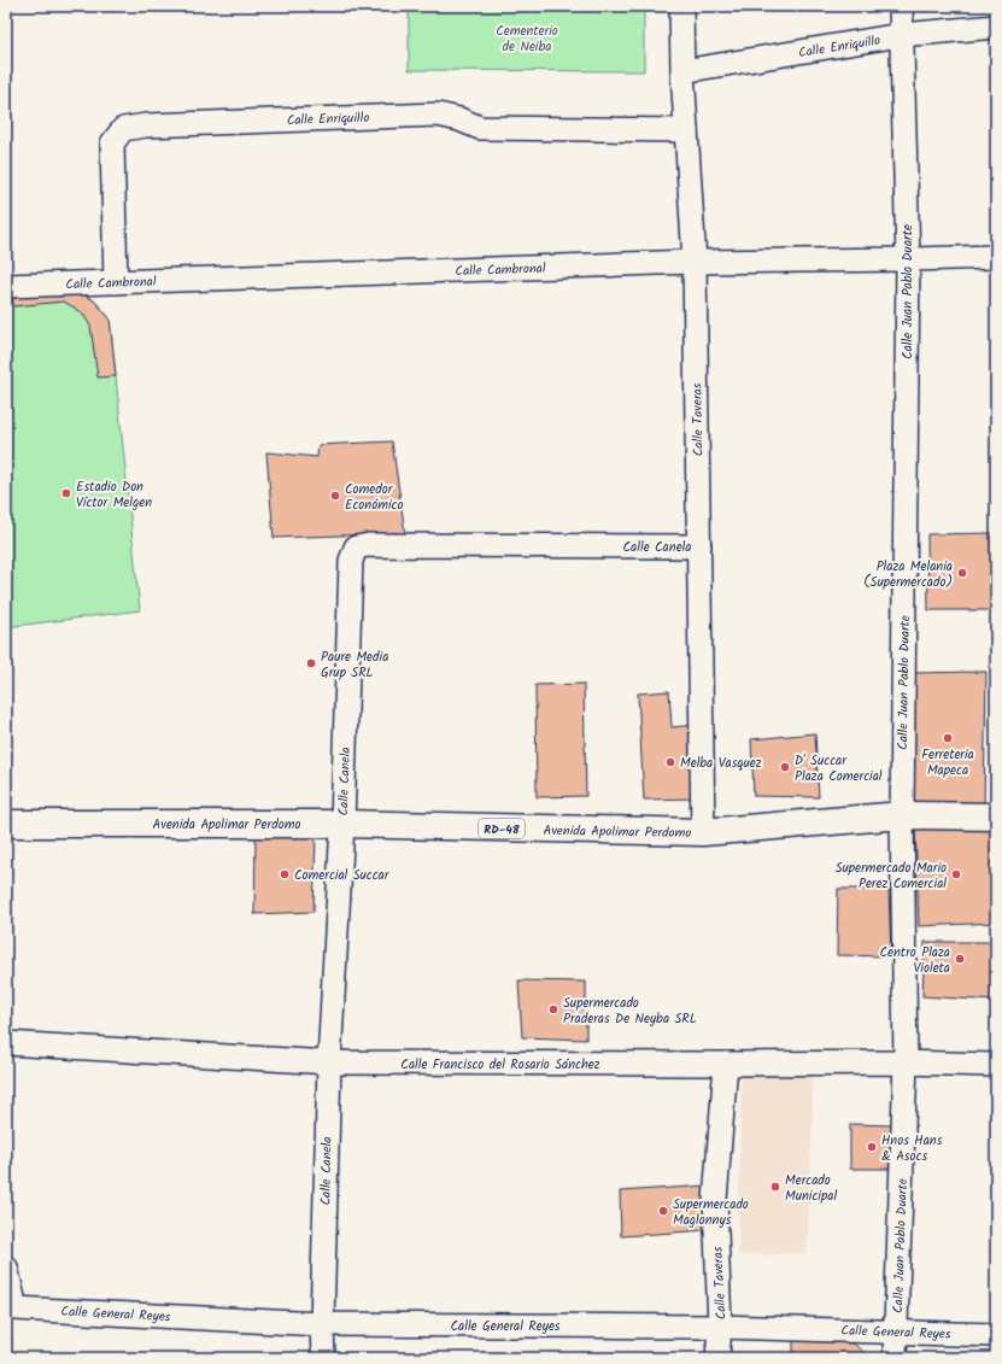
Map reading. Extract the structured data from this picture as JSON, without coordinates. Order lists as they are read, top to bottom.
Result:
{
  "streets": {
    "main road": ["Avenida Apolimar Perdomo", "RD-48"],
    "street": [
      "Calle Enriquillo",
      "Calle Cambronal",
      "Calle Juan Pablo Duarte",
      "Calle Taveras",
      "Calle Canela",
      "Calle Francisco del Rosario Sánchez",
      "Calle General Reyes"
    ]
  },
  "crossings": [
    ["Calle Enriquillo", "Calle Cambronal"],
    ["Calle Enriquillo", "Calle Juan Pablo Duarte"],
    ["Calle Enriquillo", "Calle Taveras"],
    ["Calle Cambronal", "Calle Juan Pablo Duarte"],
    ["Calle Cambronal", "Calle Taveras"],
    ["Calle Juan Pablo Duarte", "Avenida Apolimar Perdomo"],
    ["Calle Juan Pablo Duarte", "Calle Francisco del Rosario Sánchez"],
    ["Calle Juan Pablo Duarte", "Calle General Reyes"],
    ["Calle Taveras", "Calle Canela"],
    ["Calle Taveras", "Avenida Apolimar Perdomo"],
    ["Calle Taveras", "Calle Francisco del Rosario Sánchez"],
    ["Calle Taveras", "Calle General Reyes"],
    ["Calle Canela", "Avenida Apolimar Perdomo"],
    ["Calle Canela", "Calle Francisco del Rosario Sánchez"],
    ["Calle Canela", "Calle General Reyes"]
  ],
  "parks": ["Cementerio de Neiba"],
  "places": [
    "Estadio Don Víctor Melgen",
    "Comedor Económico",
    "Plaza Melania (Supermercado)",
    "Paure Media Grup SRL",
    "Ferreteria Mapeca",
    "Melba Vasquez",
    "D' Succar Plaza Comercial",
    "Comercial Succar",
    "Supermercado Mario Perez Comercial",
    "Centro Plaza Violeta",
    "Supermercado Praderas De Neyba SRL",
    "Hnos Hans & Asocs",
    "Mercado Municipal",
    "Supermercado Maglonnys"
  ]
}
